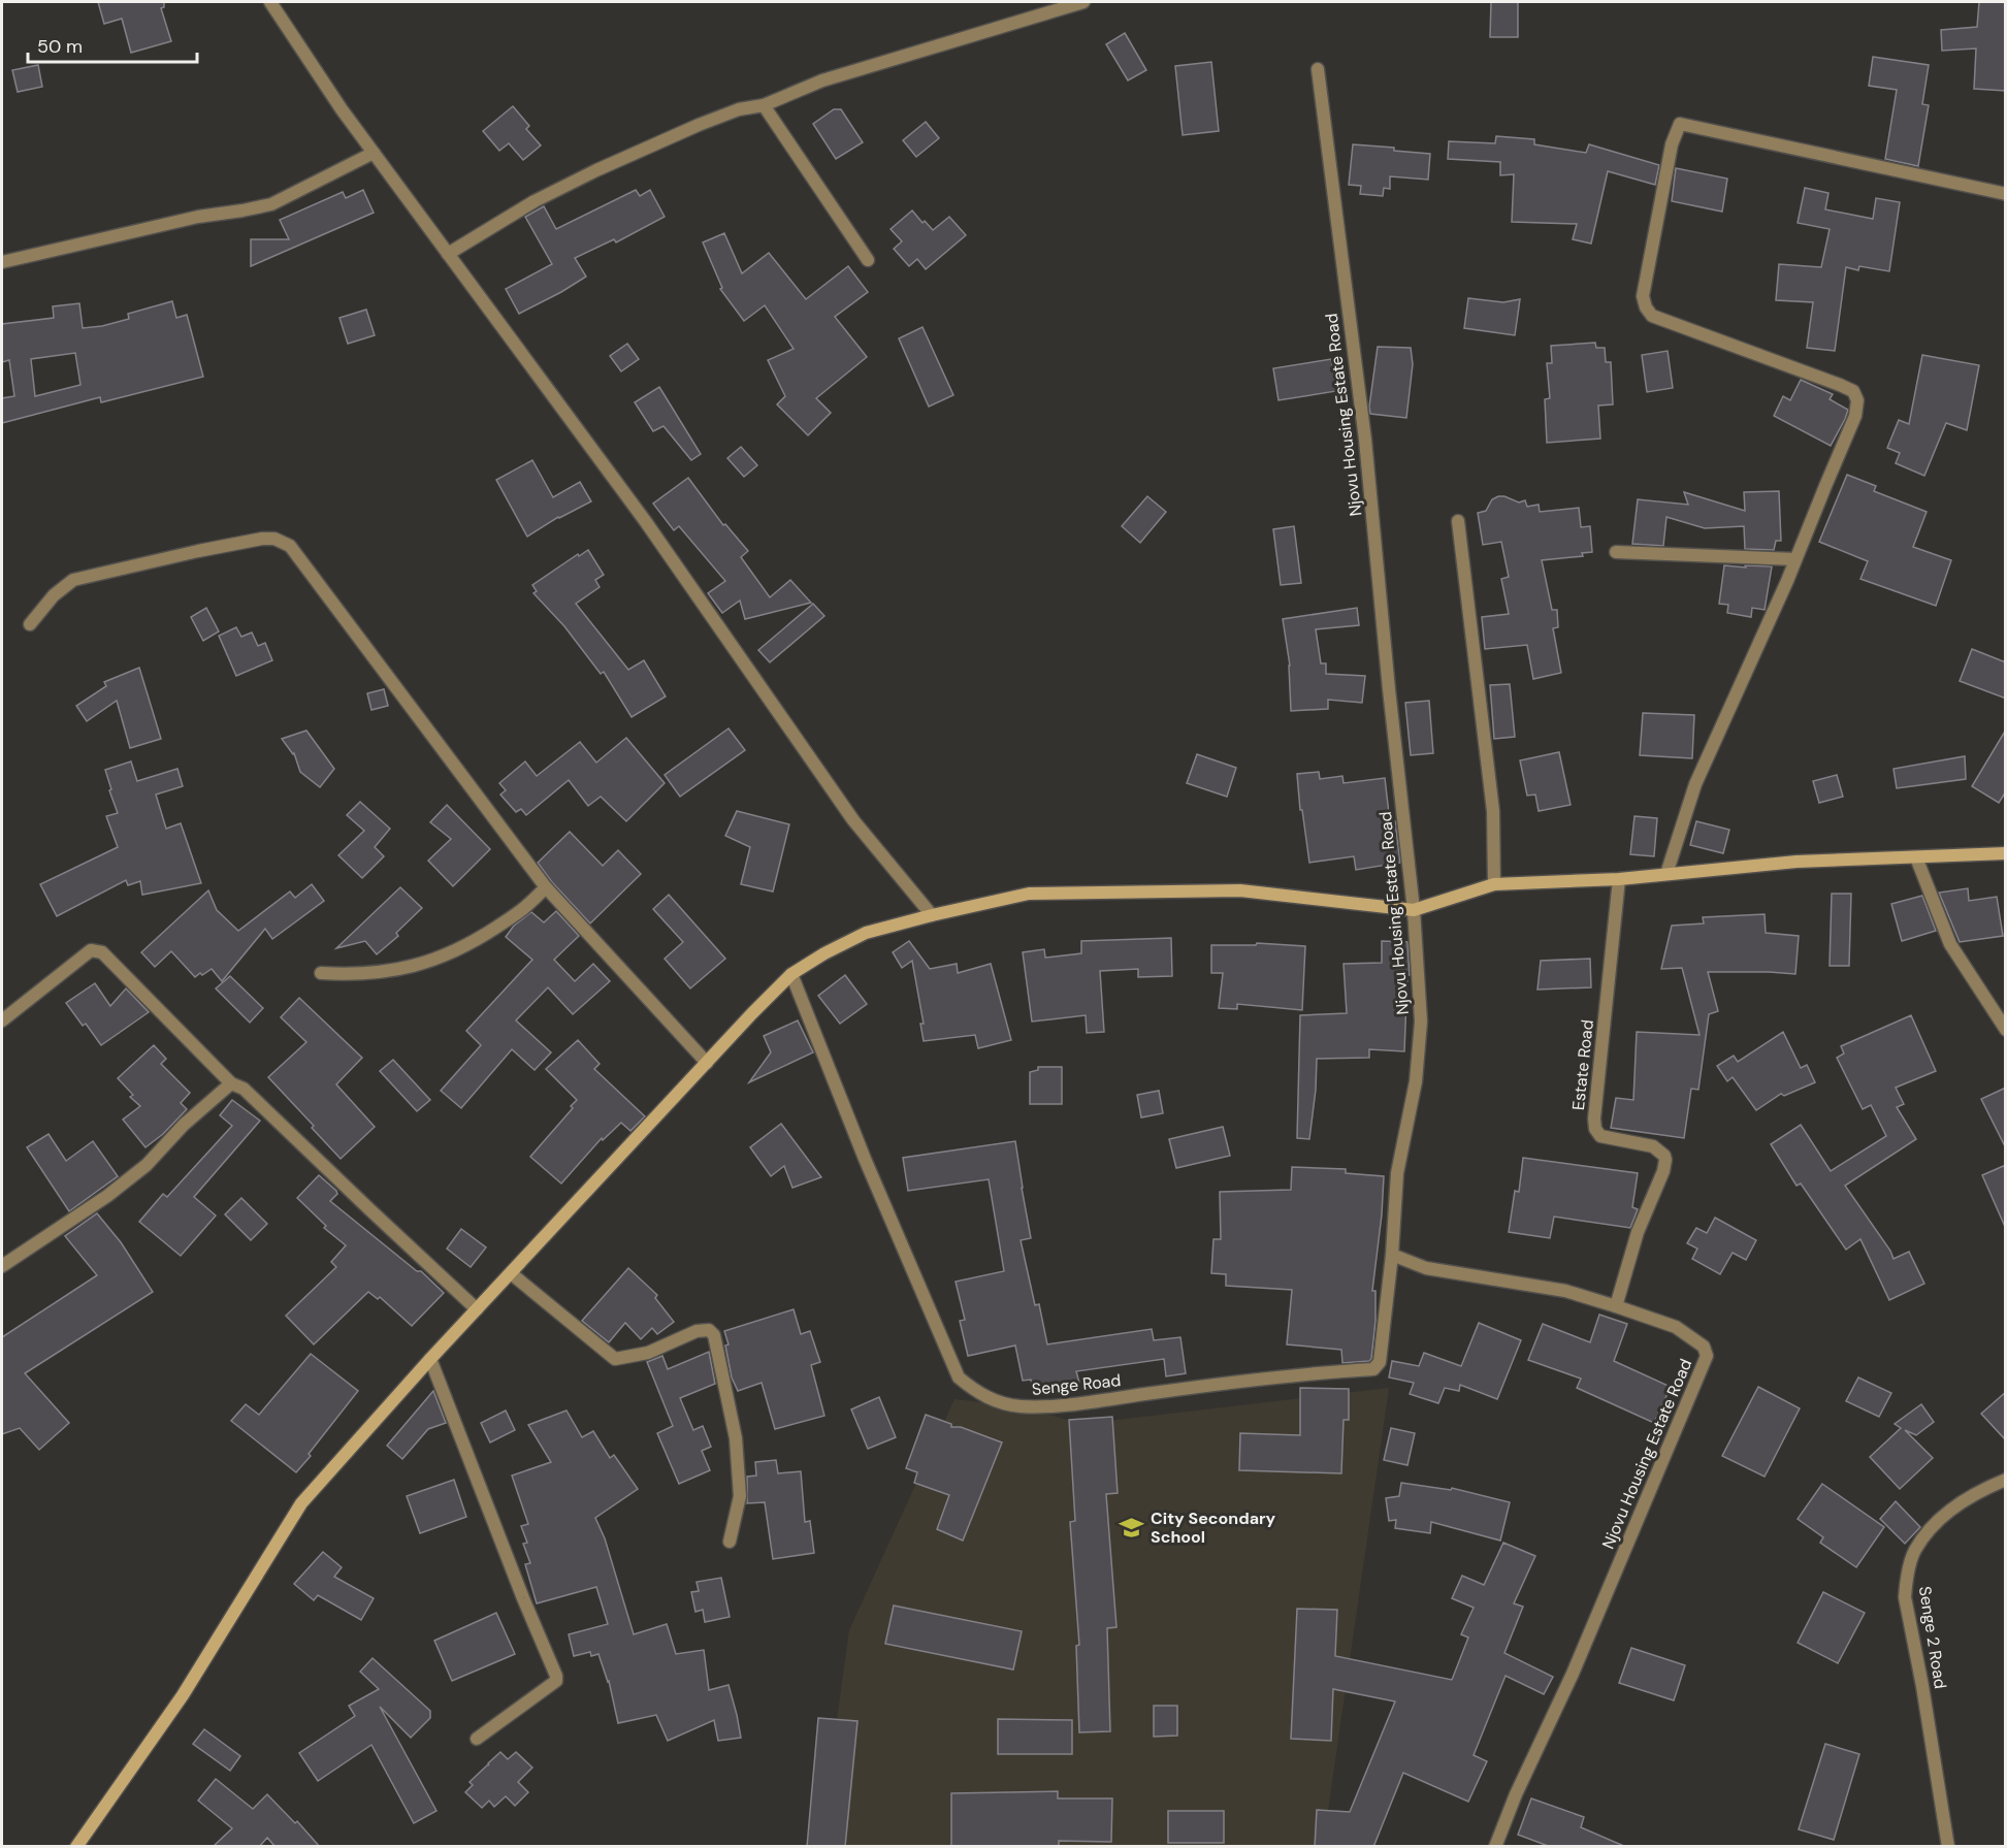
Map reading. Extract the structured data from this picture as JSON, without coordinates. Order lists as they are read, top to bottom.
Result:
{
  "streets": {
    "street": [
      "Njovu Housing Estate Road",
      "Estate Road",
      "Senge Road",
      "Senge 2 Road"
    ]
  },
  "crossings": [
    ["Njovu Housing Estate Road", "Estate Road"],
    ["Njovu Housing Estate Road", "Senge Road"]
  ],
  "places": {
    "school or university": ["City Secondary School"]
  },
  "scale_bar": "50 m"
}
